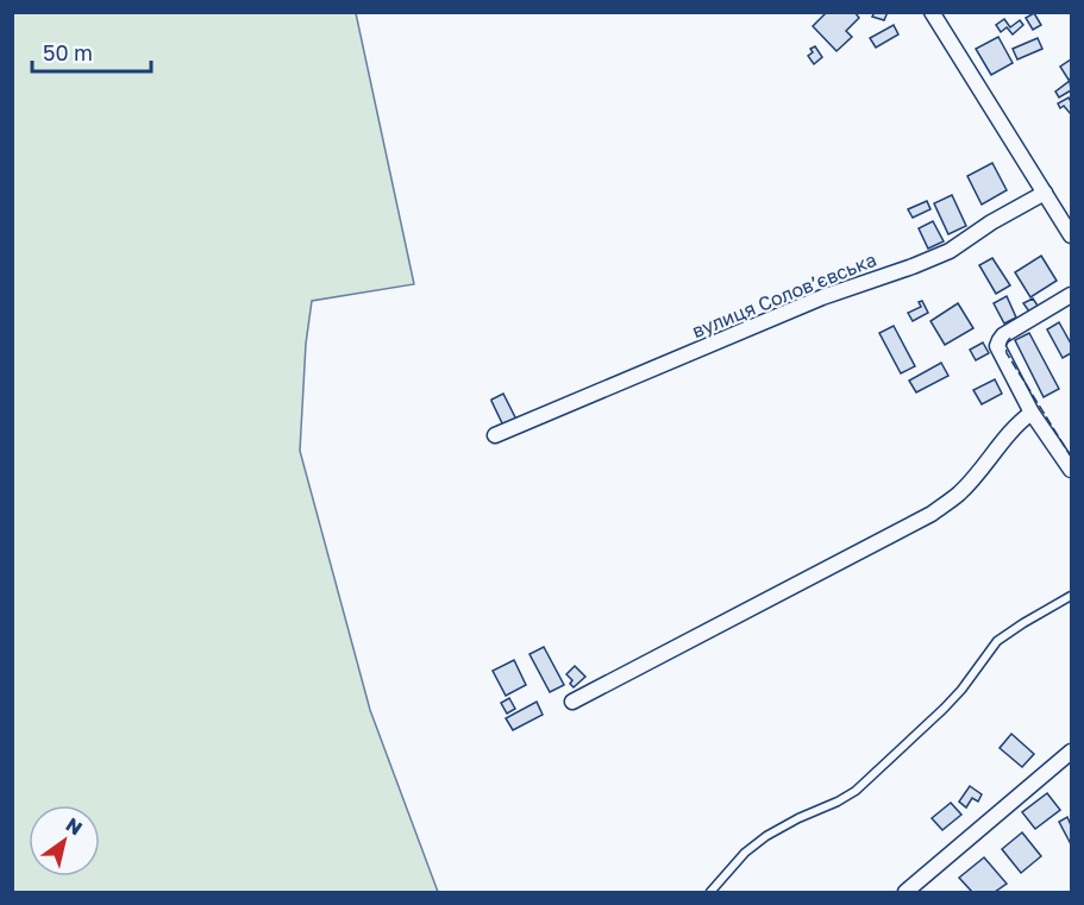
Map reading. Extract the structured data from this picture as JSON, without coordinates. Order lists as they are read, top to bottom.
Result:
{
  "streets": {
    "street": ["вулиця Соловʼєвська"]
  },
  "scale_bar": "50 m",
  "north": "top right"
}
